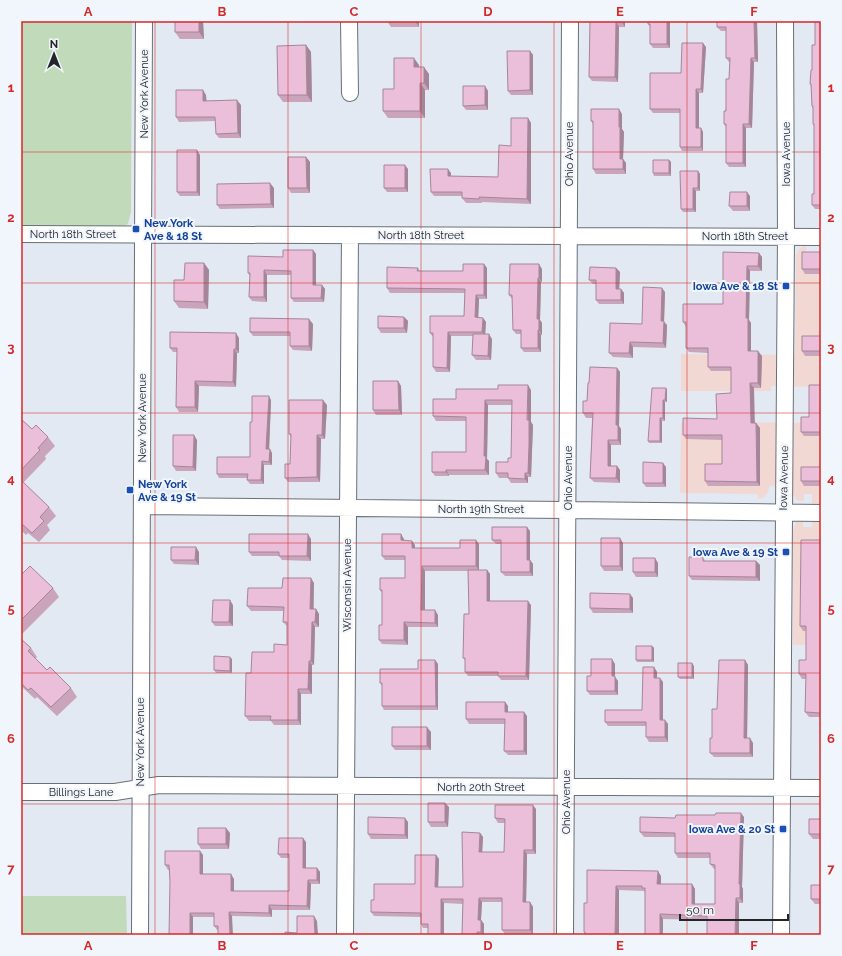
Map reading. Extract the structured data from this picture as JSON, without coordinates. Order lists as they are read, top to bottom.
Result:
{
  "streets": {
    "street": [
      "New York Avenue",
      "Ohio Avenue",
      "Iowa Avenue",
      "North 18th Street",
      "North 19th Street",
      "Wisconsin Avenue",
      "North 20th Street",
      "Billings Lane"
    ]
  },
  "crossings": [
    ["New York Avenue", "North 18th Street"],
    ["New York Avenue", "North 19th Street"],
    ["New York Avenue", "North 20th Street"],
    ["New York Avenue", "Billings Lane"],
    ["Ohio Avenue", "North 18th Street"],
    ["Ohio Avenue", "North 19th Street"],
    ["Ohio Avenue", "North 20th Street"],
    ["Iowa Avenue", "North 18th Street"],
    ["Iowa Avenue", "North 19th Street"],
    ["Iowa Avenue", "North 20th Street"],
    ["North 18th Street", "Wisconsin Avenue"],
    ["North 19th Street", "Wisconsin Avenue"],
    ["Wisconsin Avenue", "North 20th Street"],
    ["North 20th Street", "Billings Lane"]
  ],
  "places": {
    "transit": [
      "New York Ave & 18 St",
      "Iowa Ave & 18 St",
      "New York Ave & 19 St",
      "Iowa Ave & 19 St",
      "Iowa Ave & 20 St"
    ]
  },
  "scale_bar": "50 m",
  "north": "top",
  "grid": {
    "columns": [
      "A",
      "B",
      "C",
      "D",
      "E",
      "F"
    ],
    "rows": [
      "1",
      "2",
      "3",
      "4",
      "5",
      "6",
      "7"
    ]
  }
}
